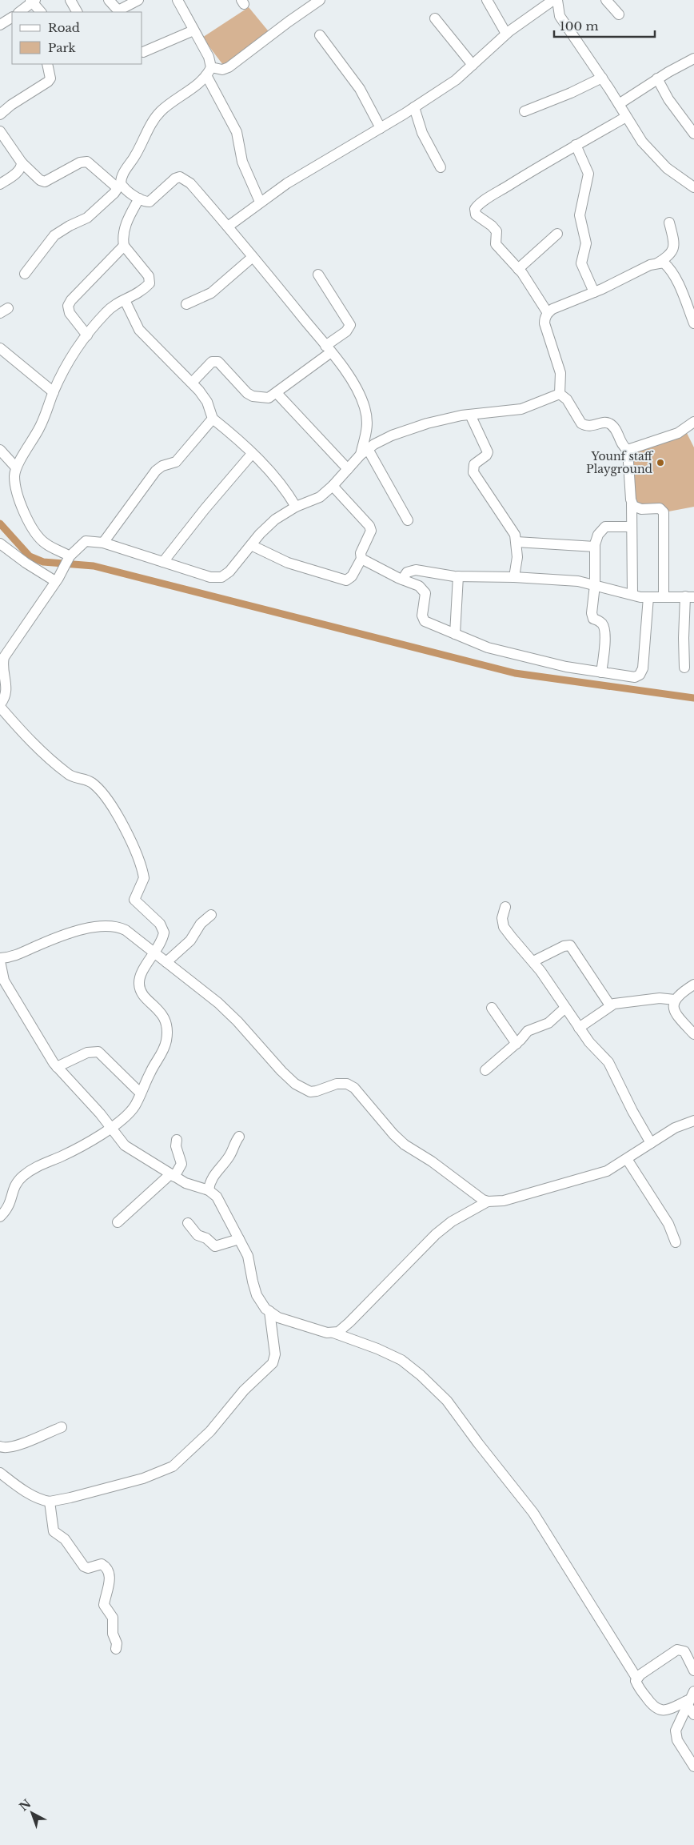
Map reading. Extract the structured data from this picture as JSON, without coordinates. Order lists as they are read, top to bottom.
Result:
{
  "places": ["Younf staff Playground"],
  "legend": ["Road", "Park"],
  "scale_bar": "100 m",
  "north": "top left"
}
